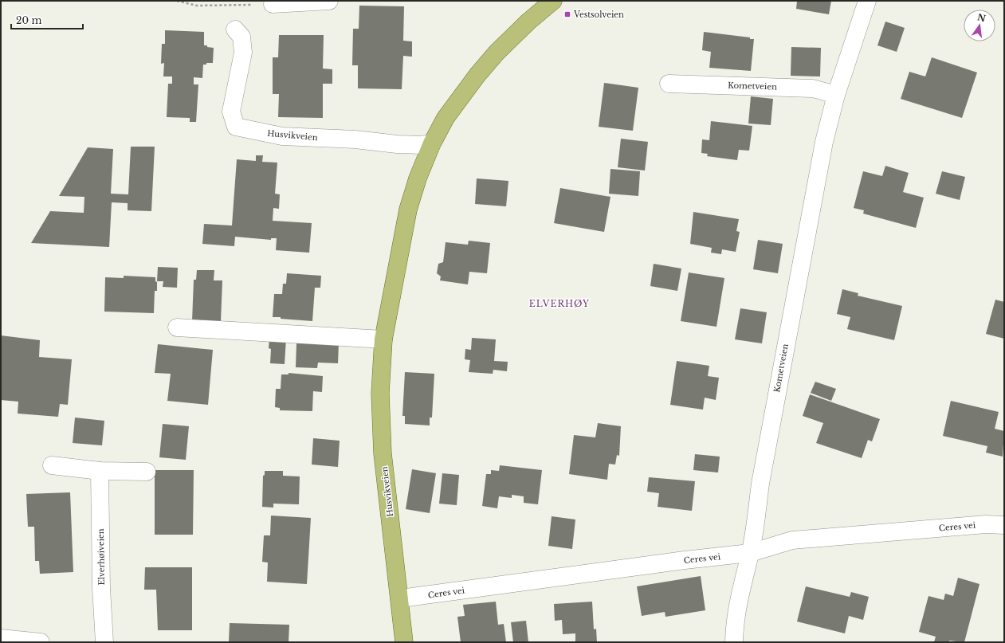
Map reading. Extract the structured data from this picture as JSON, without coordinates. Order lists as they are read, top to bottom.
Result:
{
  "streets": {
    "main road": ["Husvikveien"],
    "street": ["Kometveien", "Ceres vei", "Elverhøiveien"]
  },
  "crossings": [
    ["Kometveien", "Ceres vei"],
    ["Husvikveien", "Ceres vei"]
  ],
  "districts": ["ELVERHØY"],
  "places": {
    "transit": ["Vestsolveien"]
  },
  "scale_bar": "20 m",
  "north": "top"
}
